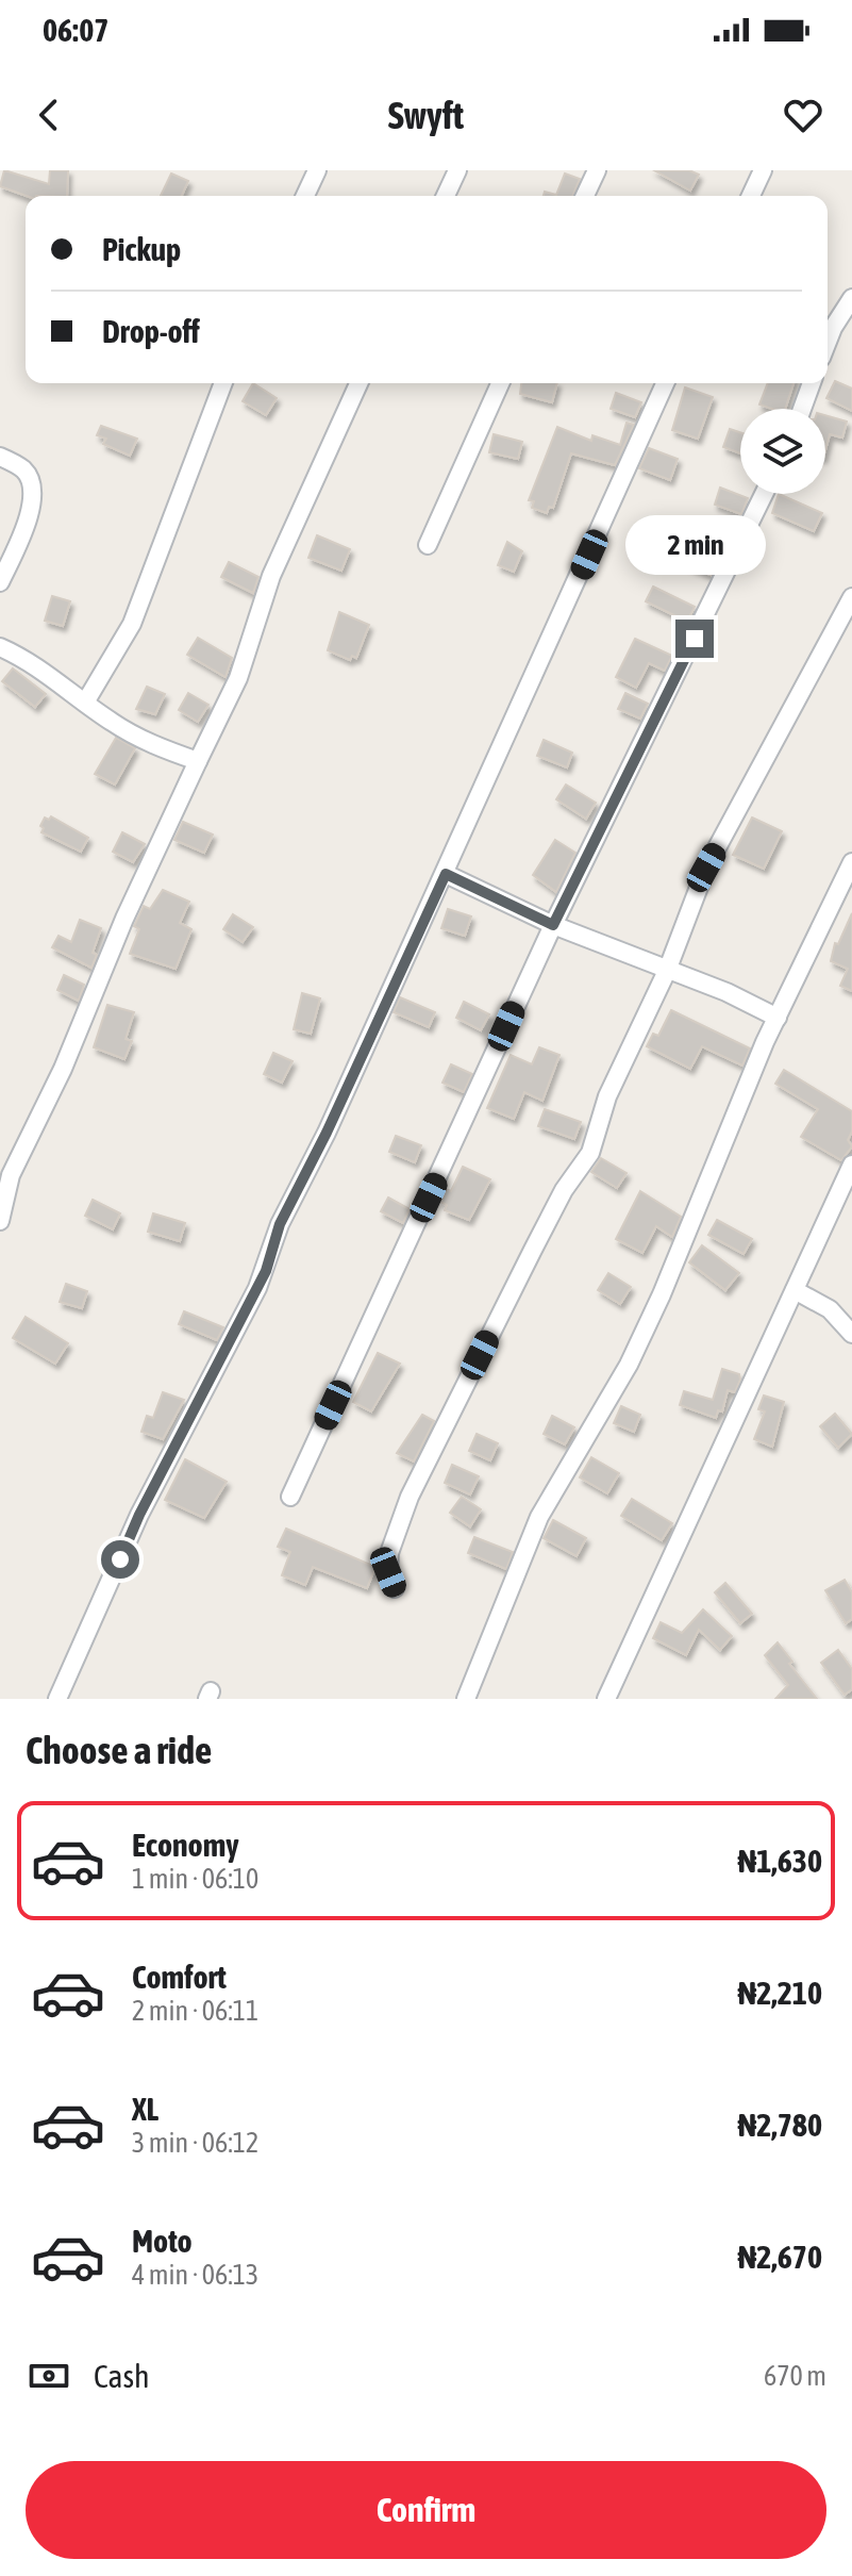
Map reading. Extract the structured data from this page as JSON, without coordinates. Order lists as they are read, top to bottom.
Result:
{
  "page": {
    "status": "06:07",
    "header": "Swyft",
    "banner": ["Pickup", "Drop-off"],
    "bubble": "2 min",
    "heading": "Choose a ride",
    "list": [
      {
        "name": "Economy",
        "note": "1 min · 06:10",
        "value": "₦1,630"
      },
      {
        "name": "Comfort",
        "note": "2 min · 06:11",
        "value": "₦2,210"
      },
      {
        "name": "XL",
        "note": "3 min · 06:12",
        "value": "₦2,780"
      },
      {
        "name": "Moto",
        "note": "4 min · 06:13",
        "value": "₦2,670"
      }
    ],
    "pay": ["Cash", "670 m"],
    "buttons": "Confirm"
  }
}
